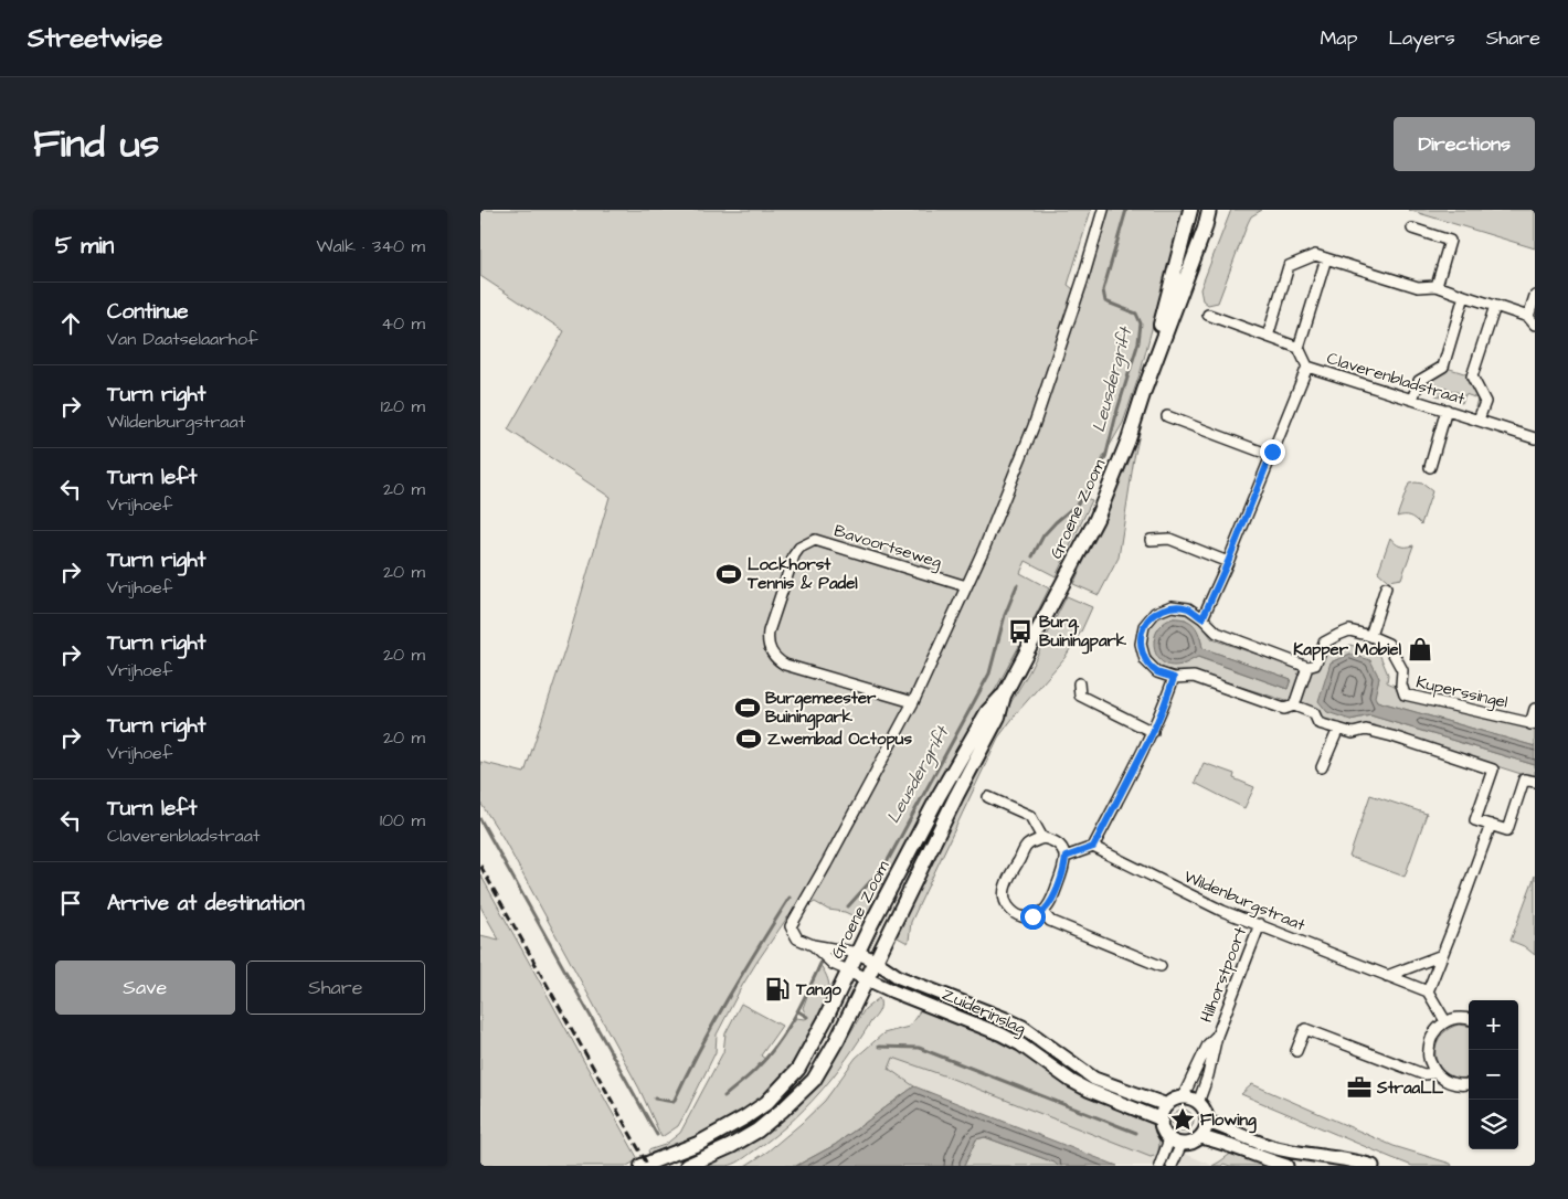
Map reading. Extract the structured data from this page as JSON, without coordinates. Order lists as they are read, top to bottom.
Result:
{
  "streets": {
    "main road": ["Groene Zoom"],
    "street": [
      "Claverenbladstraat",
      "Bavoortseweg",
      "Kuperssingel",
      "Wildenburgstraat",
      "Hilhorstpoort",
      "Zuiderinslag"
    ]
  },
  "crossings": [
    ["Groene Zoom", "Zuiderinslag"],
    ["Wildenburgstraat", "Hilhorstpoort"],
    ["Hilhorstpoort", "Zuiderinslag"]
  ],
  "water": ["Leusdergrift"],
  "places": {
    "sports": ["Lockhorst Tennis & Padel", "Burgemeester Buiningpark", "Zwembad Octopus"],
    "bus stop": ["Burg. Buiningpark"],
    "shop": ["Kapper Mobiel"],
    "fuel station": ["Tango"],
    "office": ["StraaLL"],
    "place": ["Flowing"]
  },
  "page": {
    "header": "Streetwise",
    "nav": ["Map", "Layers", "Share"],
    "title": "Find us",
    "buttons": [
      "Directions",
      ["Save", "Share"]
    ],
    "heading": ["5 min", "Walk · 340 m"],
    "list": [
      ["Continue", "Van Daatselaarhof", "40 m"],
      ["Turn right", "Wildenburgstraat", "120 m"],
      ["Turn left", "Vrijhoef", "20 m"],
      ["Turn right", "Vrijhoef", "20 m"],
      ["Turn right", "Vrijhoef", "20 m"],
      ["Turn right", "Vrijhoef", "20 m"],
      ["Turn left", "Claverenbladstraat", "100 m"],
      "Arrive at destination"
    ],
    "map_buttons": ["+", "−"]
  }
}
